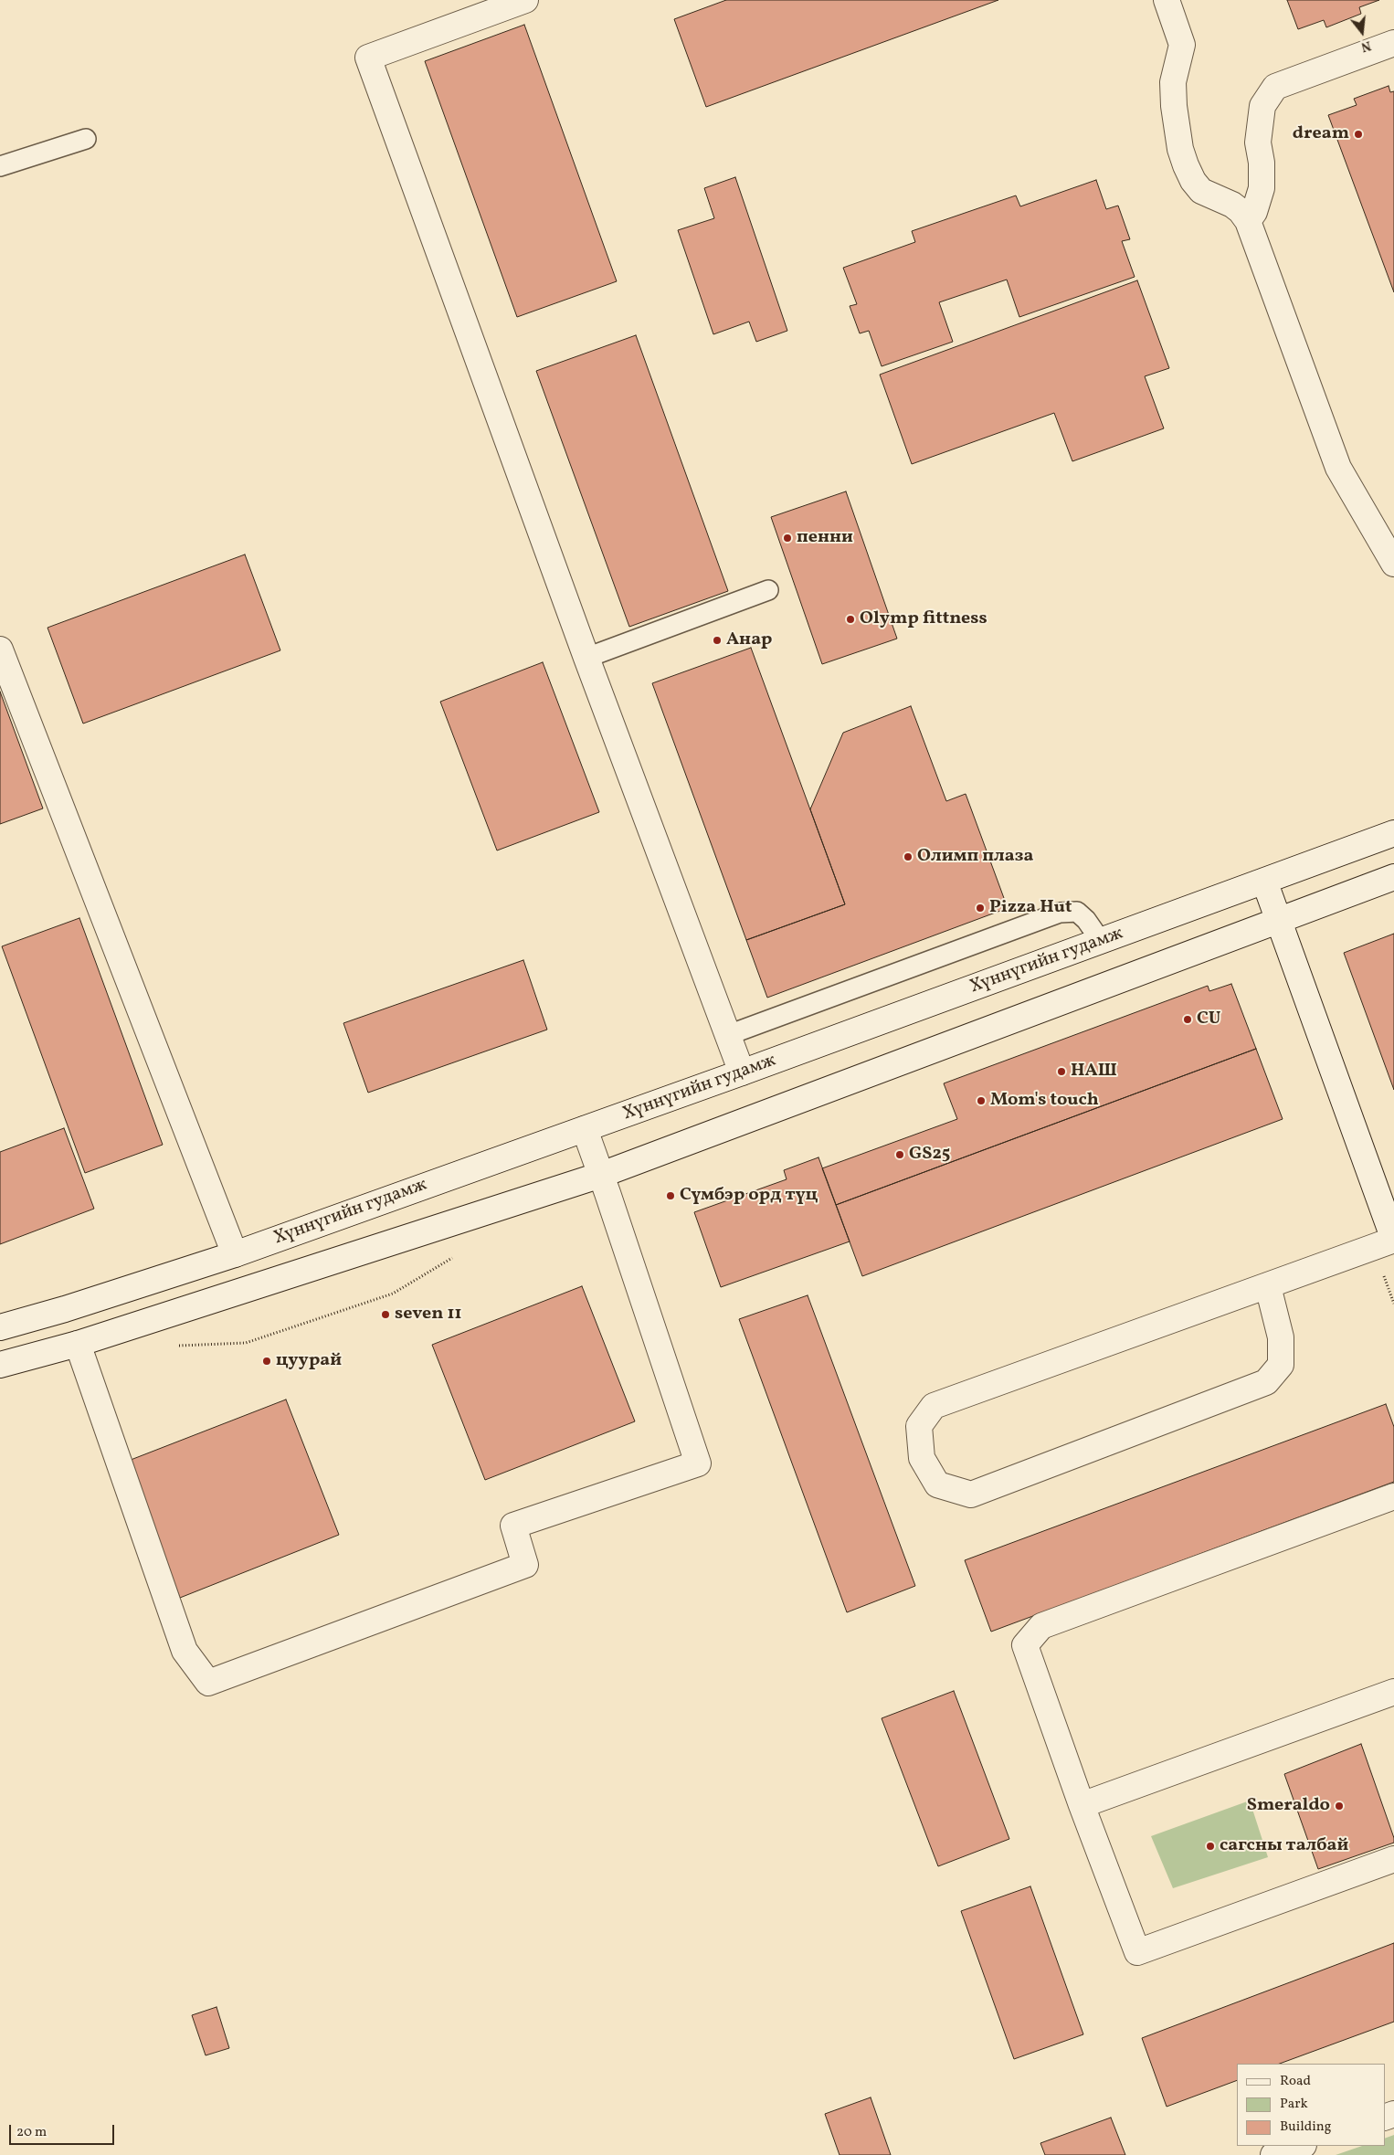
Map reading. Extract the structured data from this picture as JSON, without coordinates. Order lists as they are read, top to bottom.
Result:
{
  "streets": {
    "street": ["Хүннүгийн гудамж"]
  },
  "places": [
    "dream",
    "пенни",
    "Olymp fittness",
    "Анар",
    "Олимп плаза",
    "Pizza Hut",
    "CU",
    "НАШ",
    "Mom's touch",
    "GS25",
    "Сүмбэр орд түц",
    "seven 11",
    "цуурай",
    "Smeraldo",
    "сагсны талбай"
  ],
  "legend": ["Road", "Park", "Building"],
  "scale_bar": "20 m",
  "north": "bottom"
}
